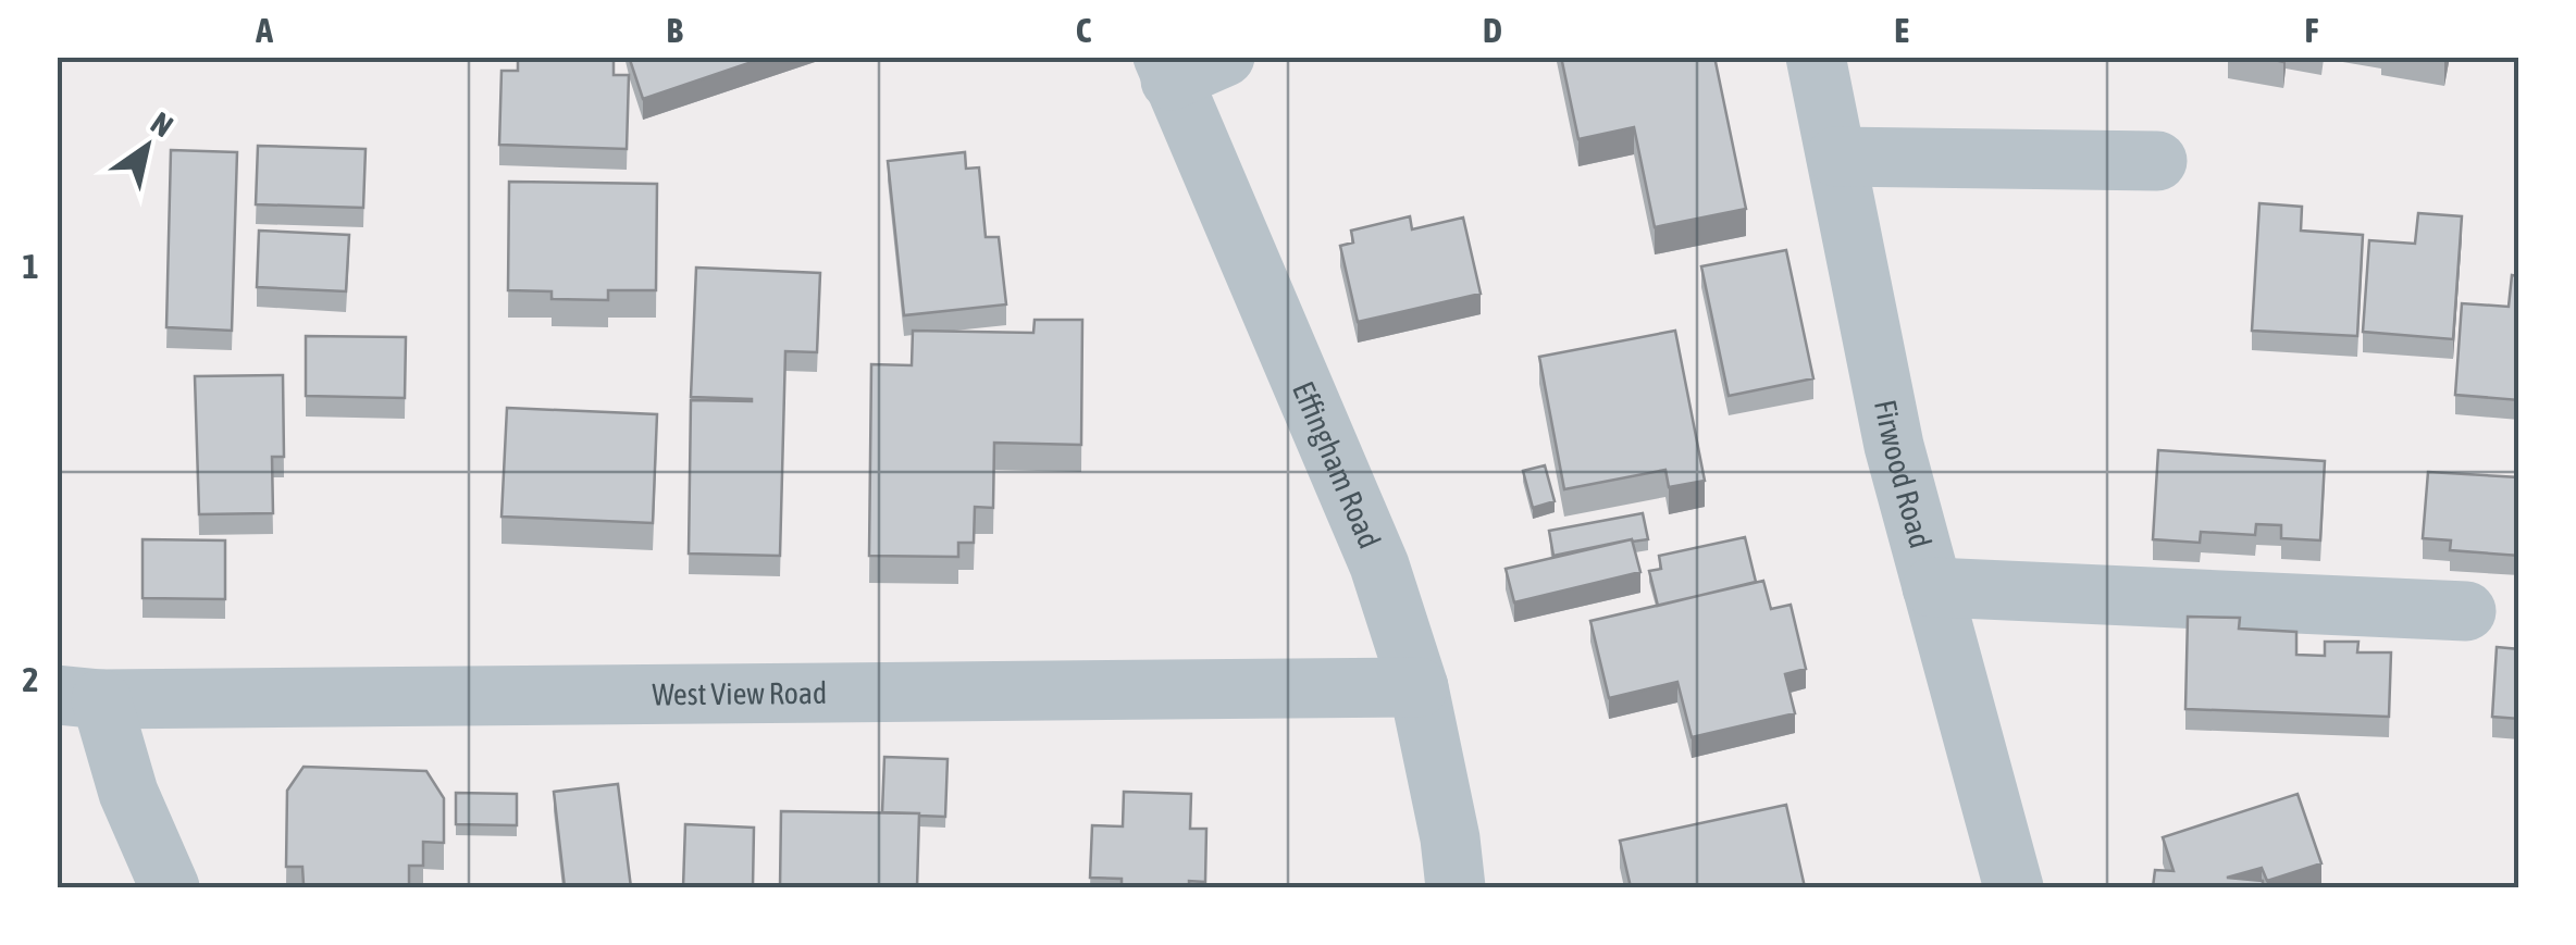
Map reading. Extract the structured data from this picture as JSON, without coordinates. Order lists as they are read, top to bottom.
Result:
{
  "streets": {
    "street": ["Effingham Road", "Firwood Road", "West View Road"]
  },
  "crossings": [
    ["Effingham Road", "West View Road"]
  ],
  "north": "top right",
  "grid": {
    "columns": [
      "A",
      "B",
      "C",
      "D",
      "E",
      "F"
    ],
    "rows": ["1", "2"]
  }
}
